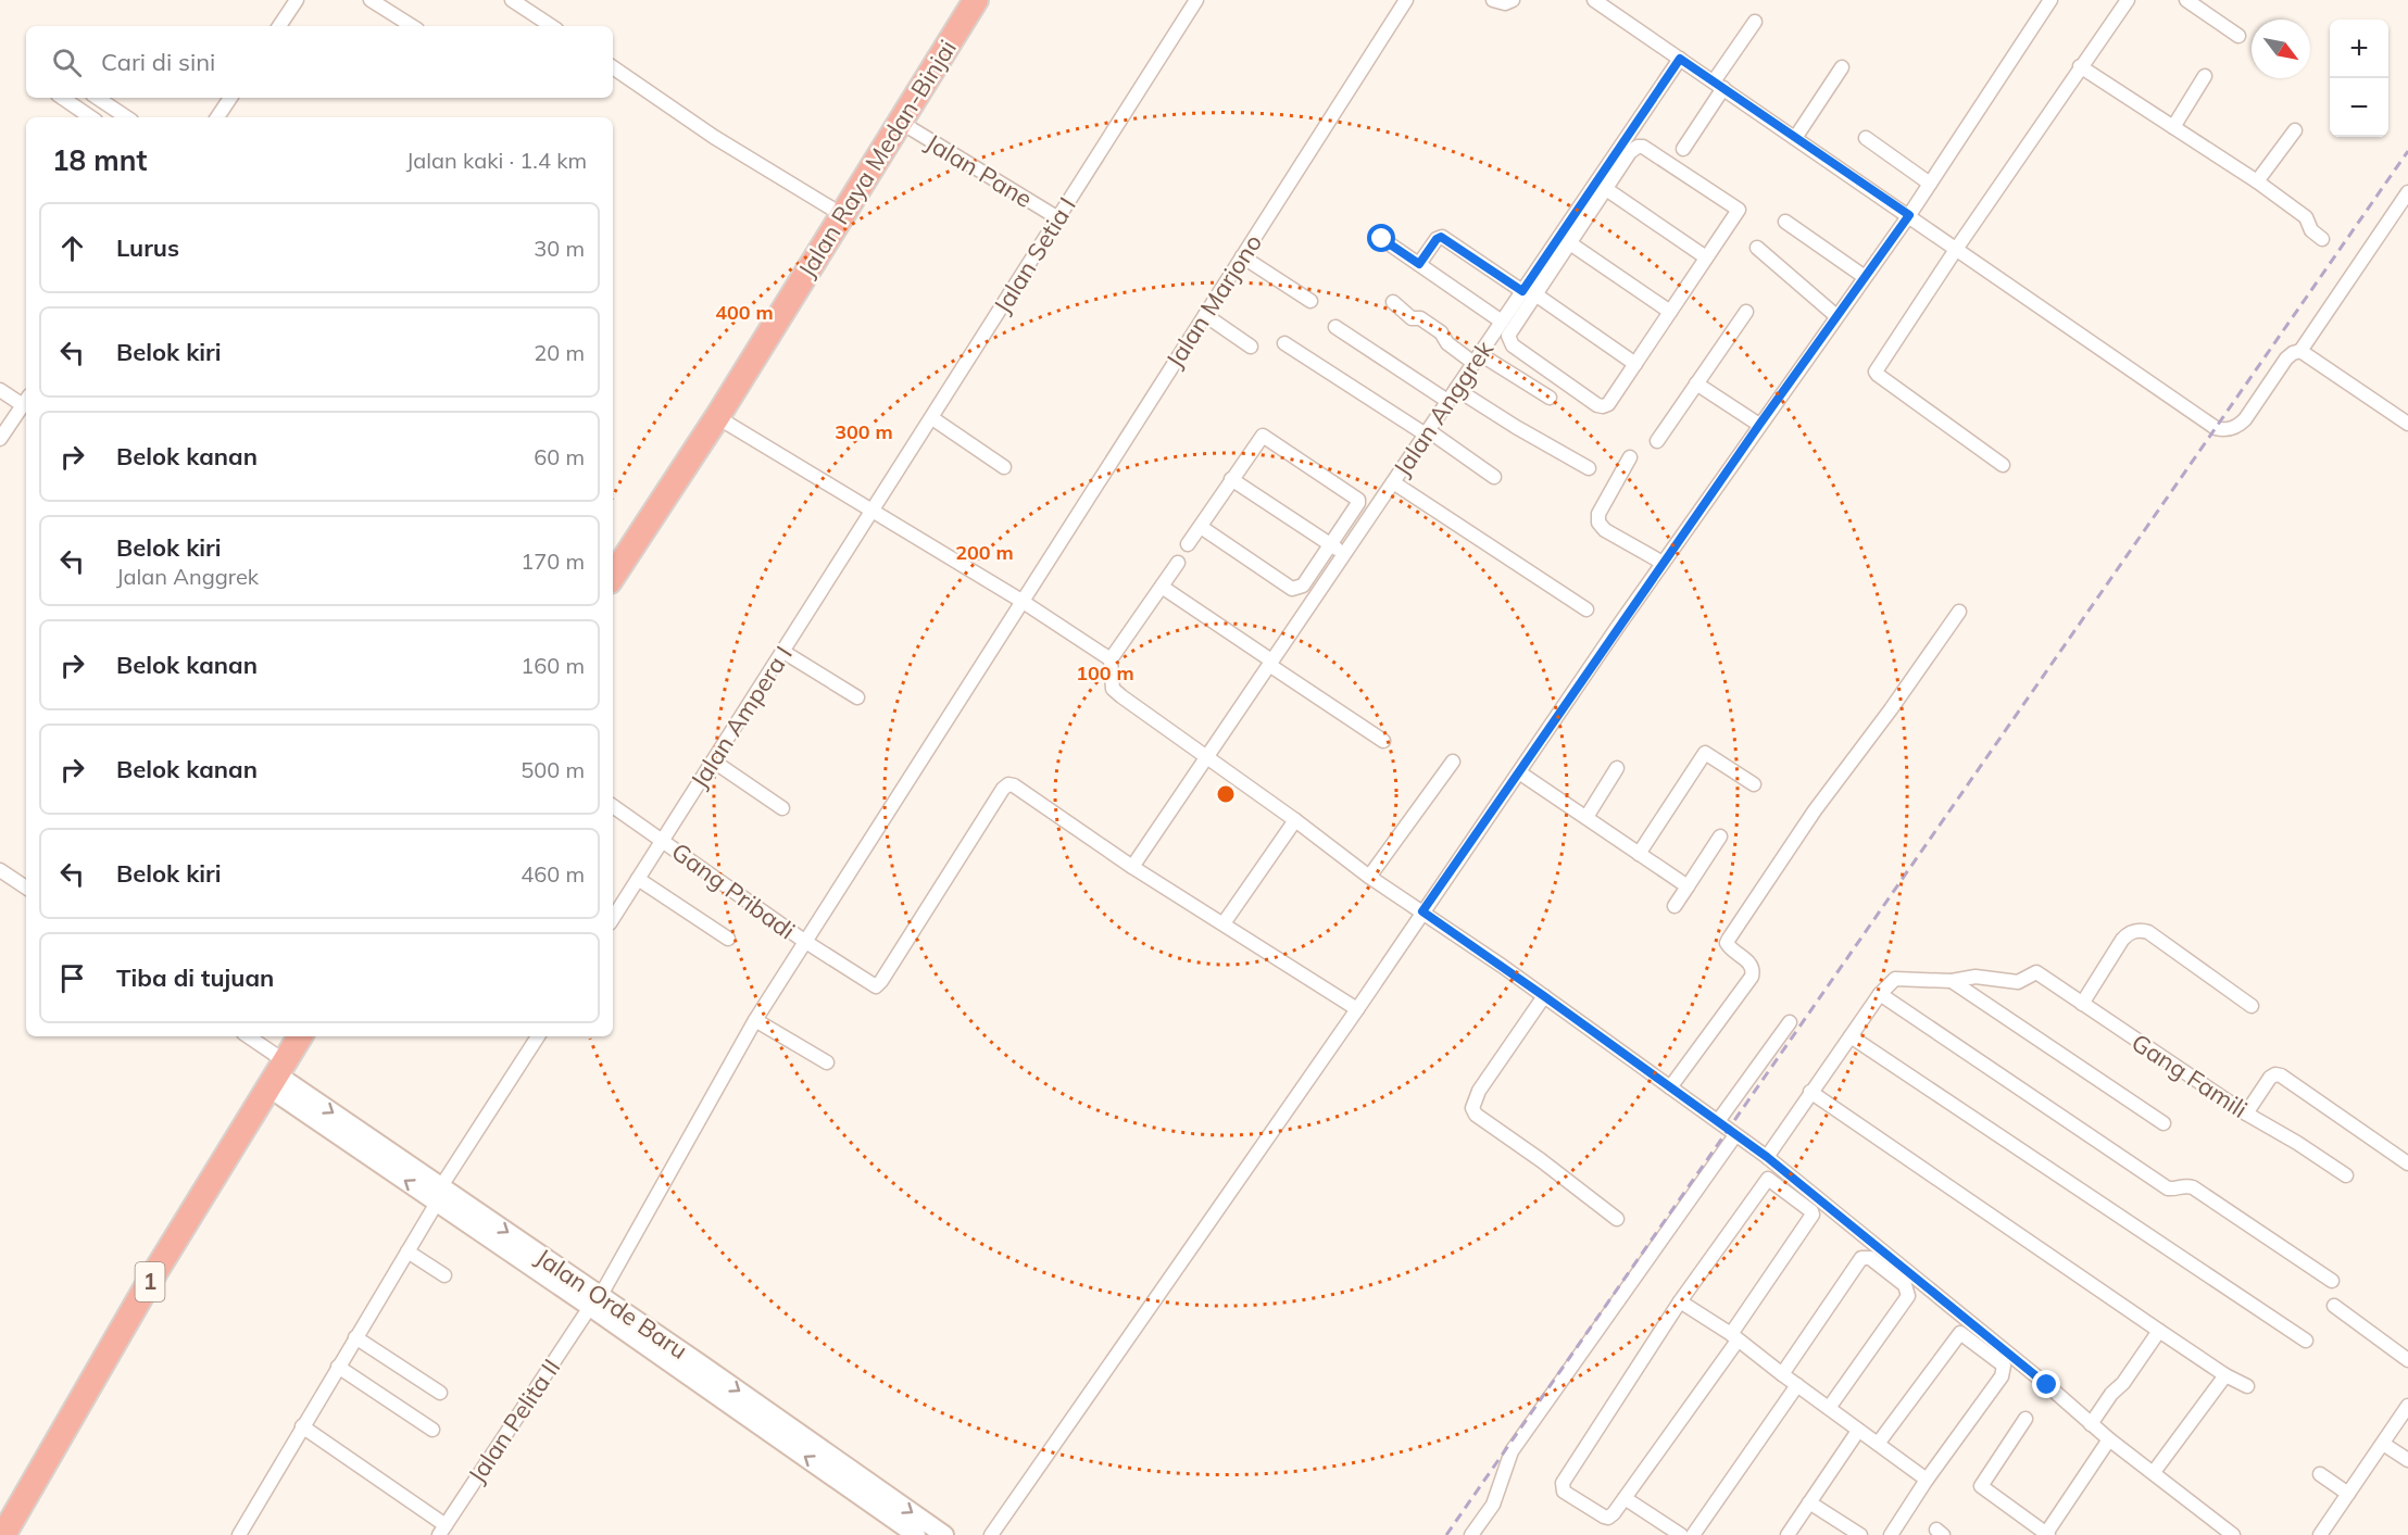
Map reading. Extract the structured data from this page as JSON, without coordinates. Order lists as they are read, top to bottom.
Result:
{
  "streets": {
    "highway": ["Jalan Raya Medan-Binjai", "1"],
    "main road": ["Jalan Orde Baru"],
    "street": [
      "Jalan Pane",
      "Jalan Setia I",
      "Jalan Marjono",
      "Jalan Anggrek",
      "Jalan Ampera I",
      "Gang Pribadi",
      "Gang Famili",
      "Jalan Pelita II"
    ]
  },
  "crossings": [
    ["Jalan Raya Medan-Binjai", "Jalan Pane"],
    ["Jalan Pane", "Jalan Setia I"],
    ["Jalan Setia I", "Jalan Ampera I"],
    ["Jalan Marjono", "Gang Pribadi"],
    ["Jalan Marjono", "Jalan Pelita II"],
    ["Jalan Anggrek", "Gang Pribadi"],
    ["Jalan Ampera I", "Gang Pribadi"],
    ["Gang Pribadi", "Jalan Pelita II"],
    ["1", "Jalan Orde Baru"],
    ["Jalan Orde Baru", "Jalan Pelita II"]
  ],
  "north": "bottom right",
  "page": {
    "map_buttons": ["+", "−"],
    "search": "Cari di sini",
    "heading": ["18 mnt", "Jalan kaki · 1.4 km"],
    "list": [
      ["Lurus", "30 m"],
      ["Belok kiri", "20 m"],
      ["Belok kanan", "60 m"],
      ["Belok kiri", "Jalan Anggrek", "170 m"],
      ["Belok kanan", "160 m"],
      ["Belok kanan", "500 m"],
      ["Belok kiri", "460 m"],
      "Tiba di tujuan"
    ]
  },
  "rings": [
    "400 m",
    "300 m",
    "200 m",
    "100 m"
  ]
}
